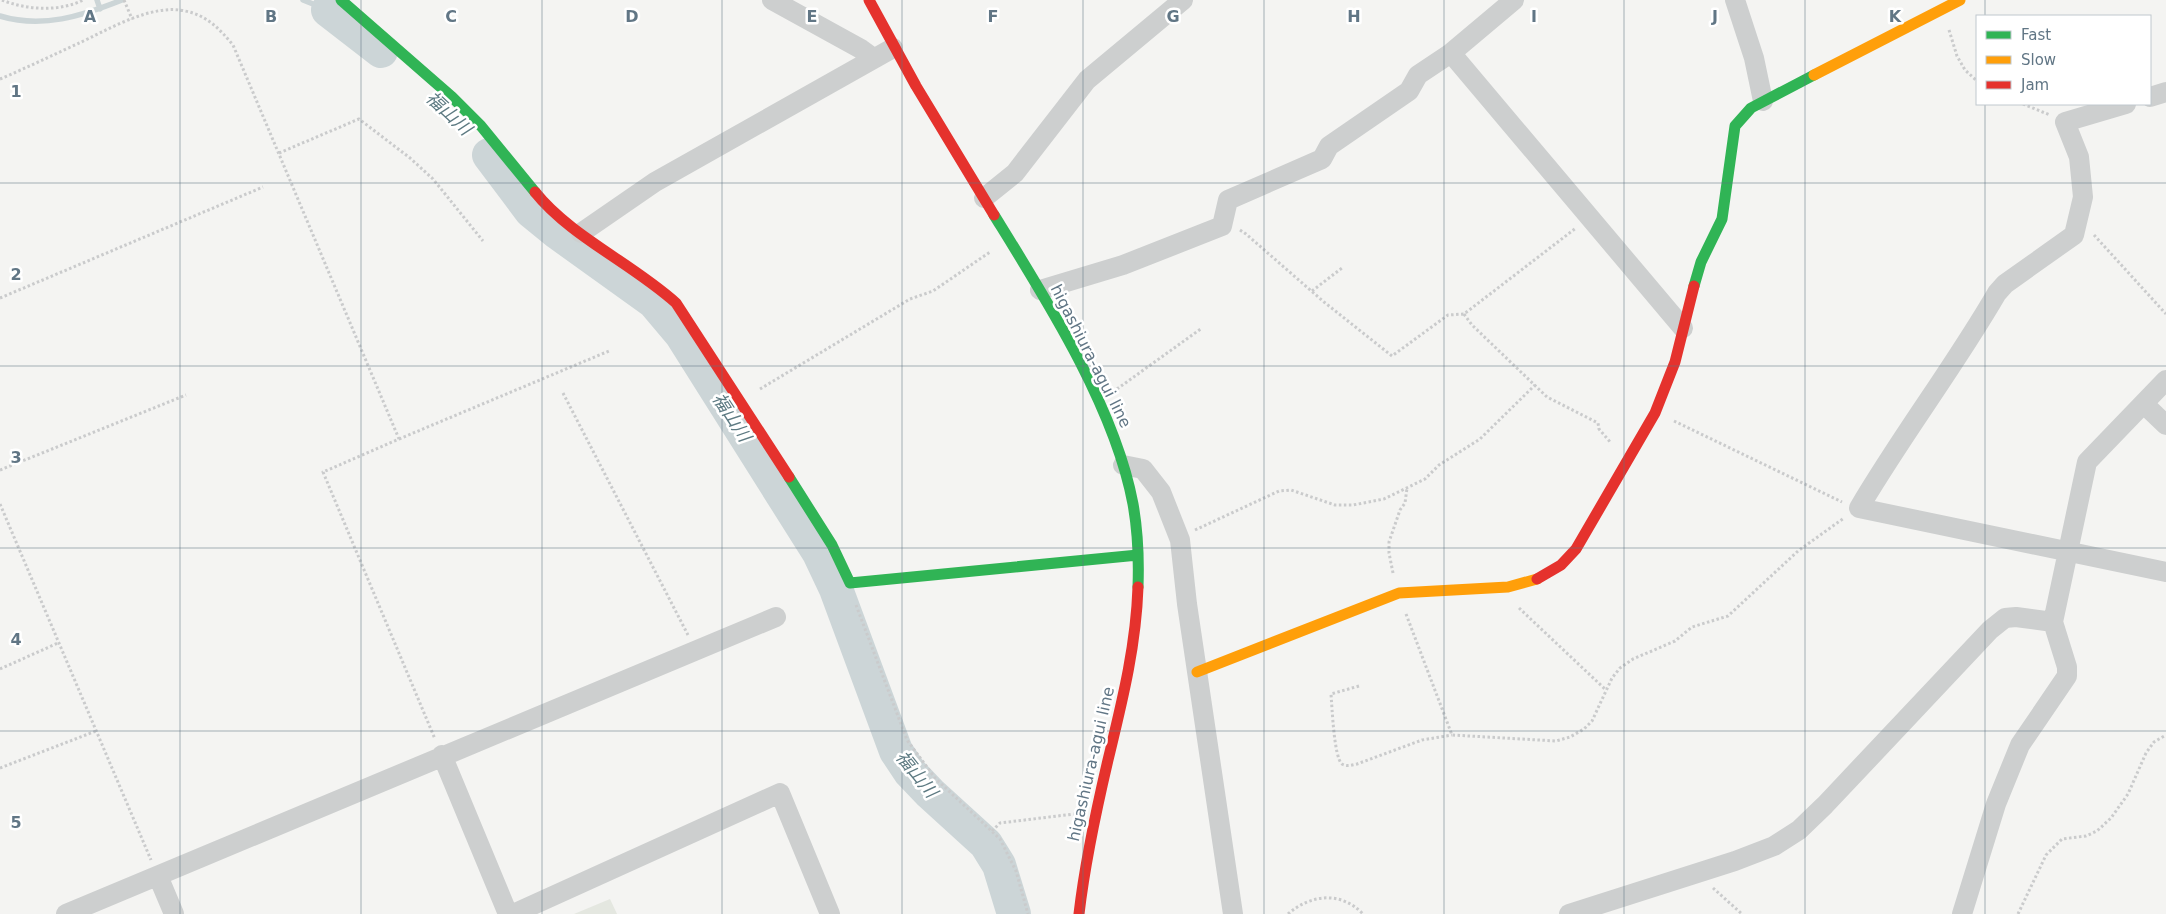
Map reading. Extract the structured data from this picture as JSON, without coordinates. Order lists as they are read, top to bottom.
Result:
{
  "streets": {
    "street": ["higashiura-agui line"]
  },
  "water": ["福山川"],
  "legend": ["Fast", "Slow", "Jam"],
  "grid": {
    "columns": [
      "A",
      "B",
      "C",
      "D",
      "E",
      "F",
      "G",
      "H",
      "I",
      "J",
      "K"
    ],
    "rows": [
      "1",
      "2",
      "3",
      "4",
      "5"
    ]
  }
}
